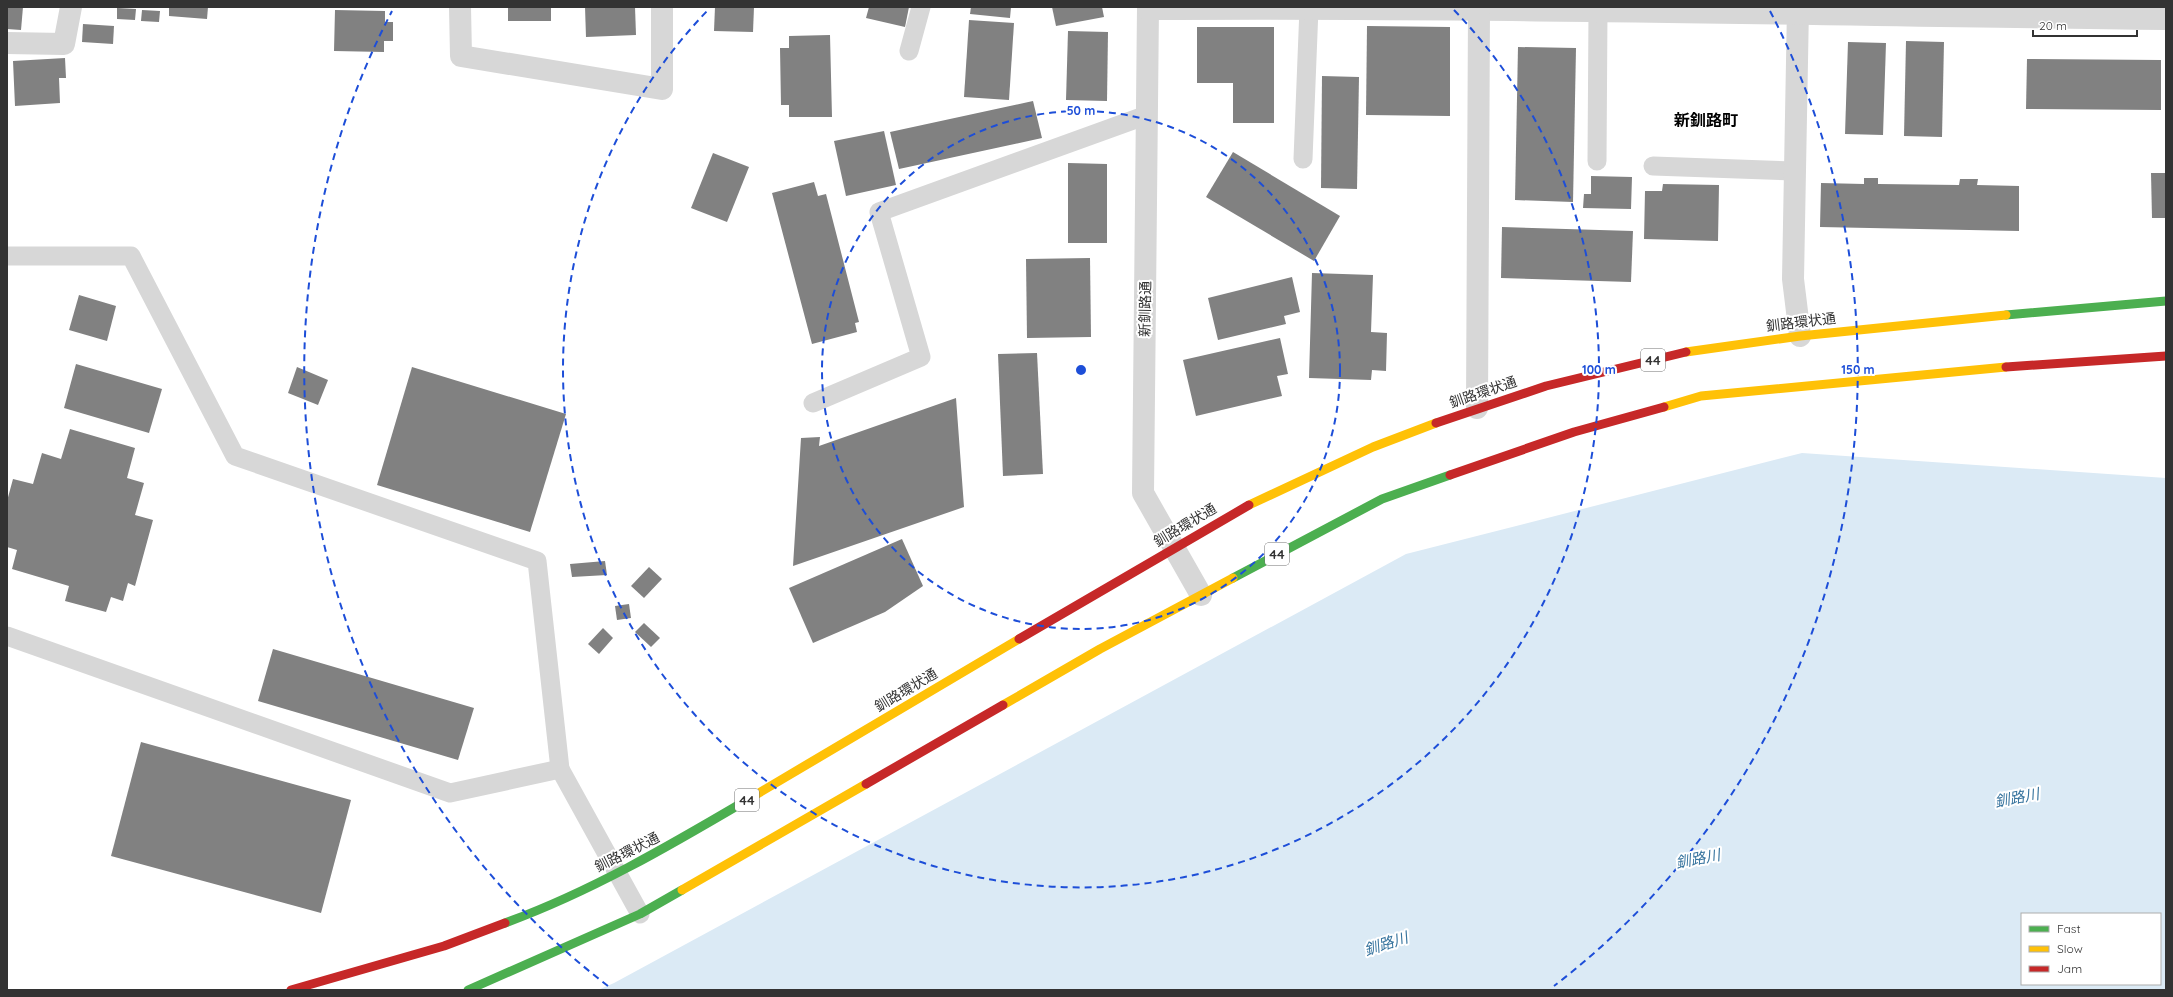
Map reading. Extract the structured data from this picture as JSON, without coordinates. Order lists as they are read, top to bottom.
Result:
{
  "streets": {
    "highway": ["釧路環状通", "44"],
    "street": ["新釧路通"]
  },
  "crossings": [
    ["新釧路通", "釧路環状通"],
    ["新釧路通", "44"]
  ],
  "districts": ["新釧路町"],
  "water": ["釧路川"],
  "legend": ["Fast", "Slow", "Jam"],
  "scale_bar": "20 m",
  "rings": ["50 m", "100 m", "150 m"]
}
